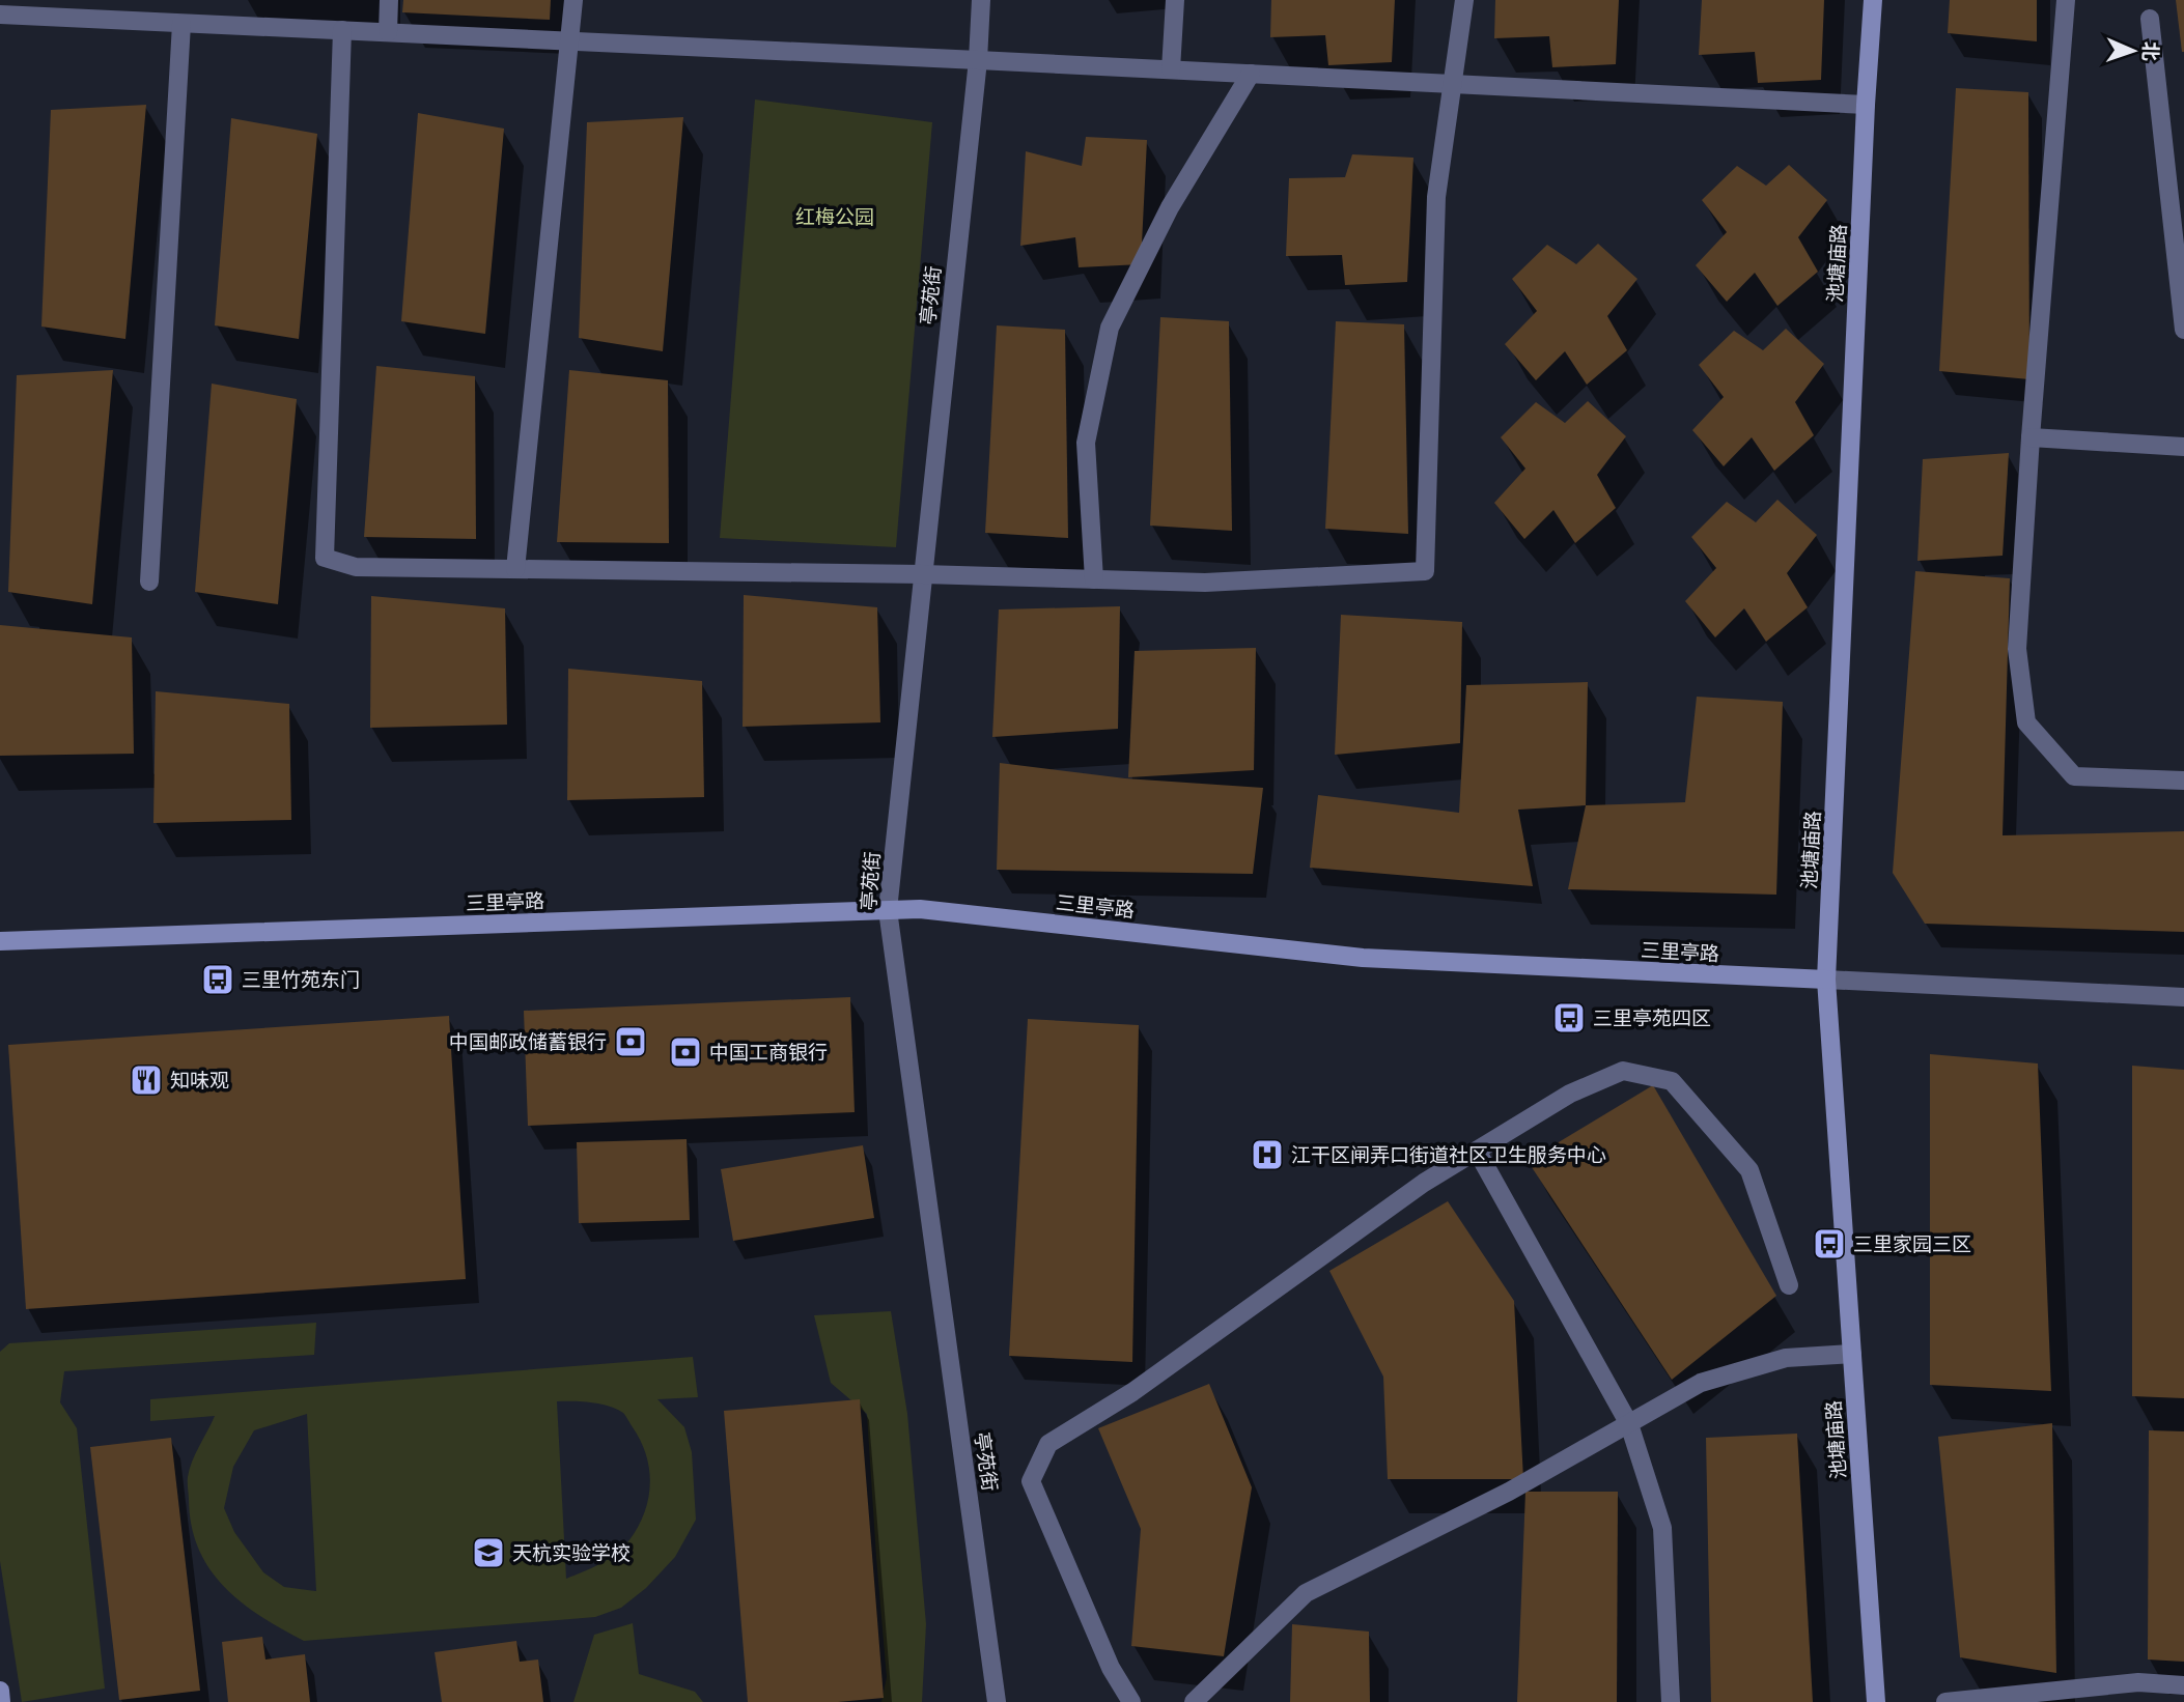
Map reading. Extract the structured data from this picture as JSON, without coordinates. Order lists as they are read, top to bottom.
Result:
{
  "streets": {
    "street": ["池塘庙路", "亭苑街", "三里亭路"]
  },
  "crossings": [
    ["池塘庙路", "三里亭路"],
    ["亭苑街", "三里亭路"]
  ],
  "parks": ["红梅公园"],
  "places": {
    "bus stop": ["三里竹苑东门", "三里亭苑四区", "三里家园三区"],
    "bank": ["中国邮政储蓄银行", "中国工商银行"],
    "restaurant": ["知味观"],
    "hospital": ["江干区闸弄口街道社区卫生服务中心"],
    "school or university": ["天杭实验学校"]
  },
  "north": "right"
}
